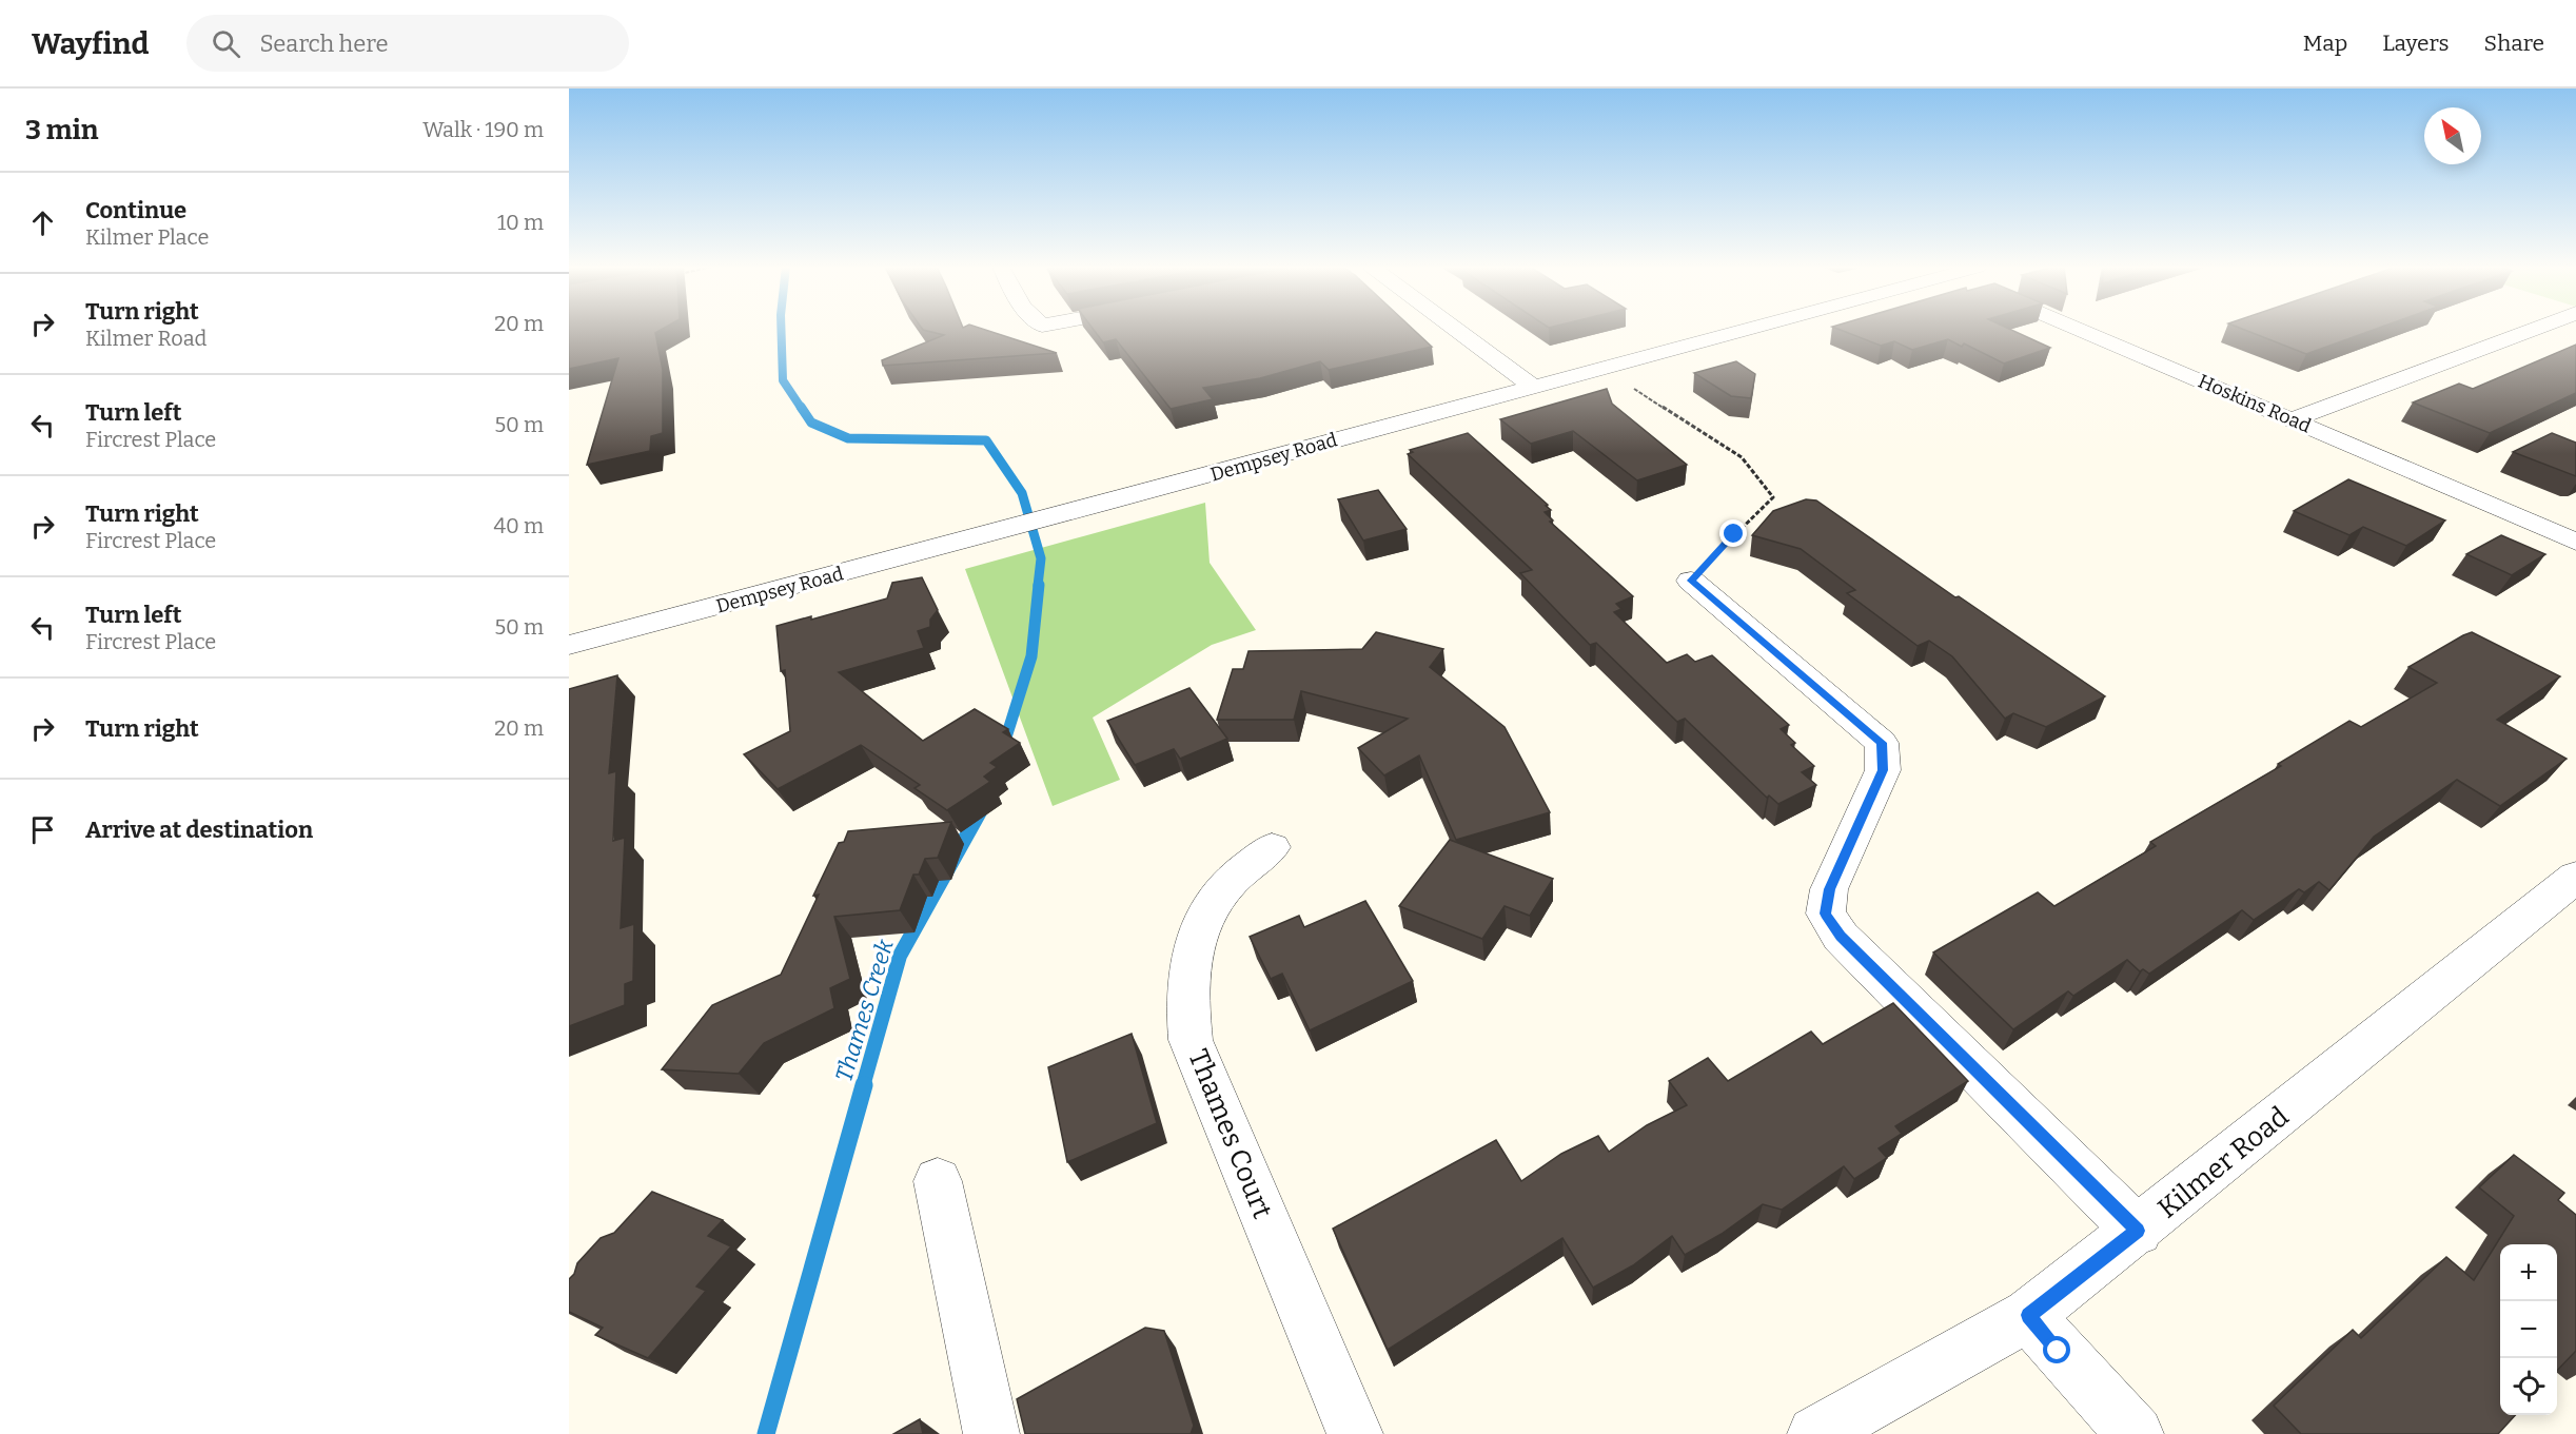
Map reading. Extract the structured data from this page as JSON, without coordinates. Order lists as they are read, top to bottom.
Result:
{
  "streets": {
    "street": [
      "Hoskins Road",
      "Dempsey Road",
      "Thames Court",
      "Kilmer Road"
    ]
  },
  "water": ["Thames Creek"],
  "north": "top left",
  "page": {
    "header": "Wayfind",
    "search": "Search here",
    "nav": ["Map", "Layers", "Share"],
    "heading": ["3 min", "Walk · 190 m"],
    "list": [
      ["Continue", "Kilmer Place", "10 m"],
      ["Turn right", "Kilmer Road", "20 m"],
      ["Turn left", "Fircrest Place", "50 m"],
      ["Turn right", "Fircrest Place", "40 m"],
      ["Turn left", "Fircrest Place", "50 m"],
      ["Turn right", "20 m"],
      "Arrive at destination"
    ],
    "map_buttons": ["+", "−"]
  }
}
